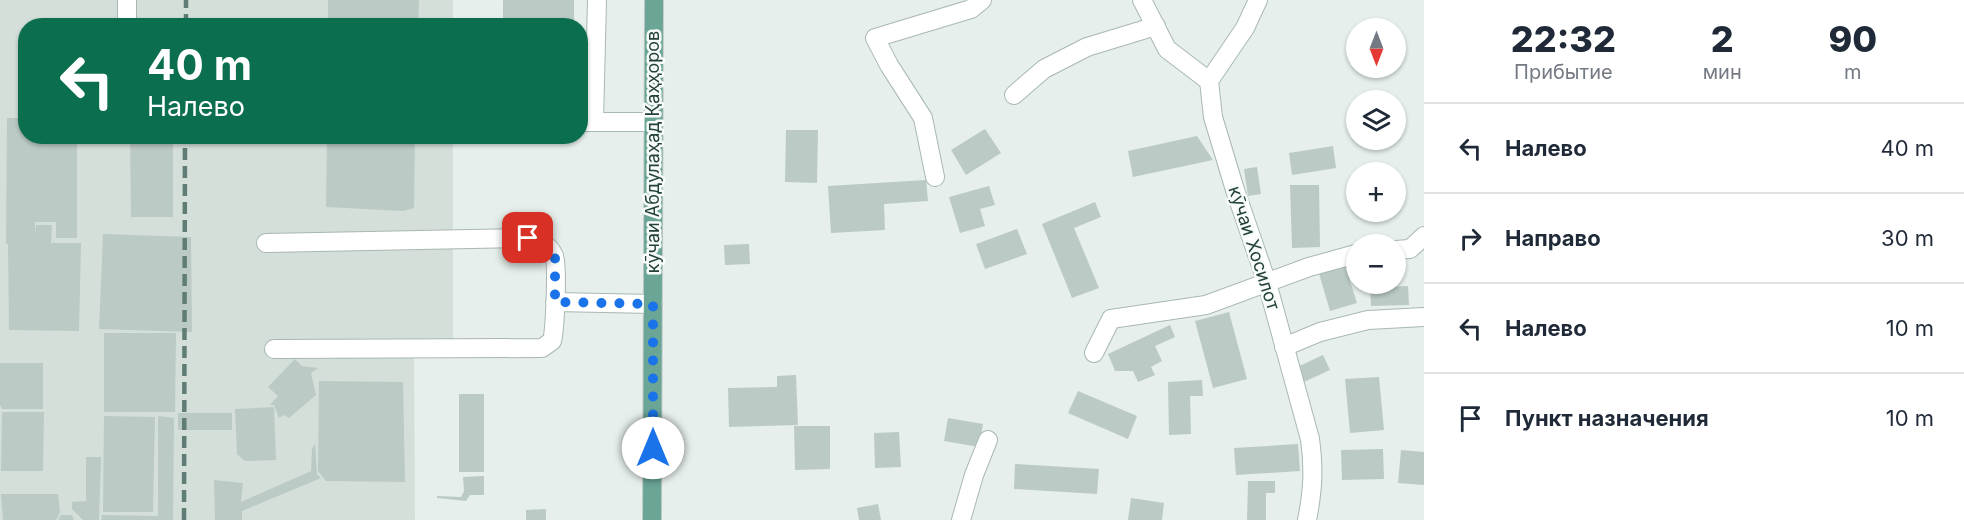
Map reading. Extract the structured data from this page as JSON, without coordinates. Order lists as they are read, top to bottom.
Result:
{
  "streets": {
    "main road": ["кӯчаи Абдулаҳад Қаҳҳоров"],
    "street": ["кӯчаи Хосилот"]
  },
  "north": "bottom",
  "page": {
    "eta": [
      "22:32",
      "Прибытие",
      "2",
      "мин",
      "90",
      "m"
    ],
    "map_buttons": ["+", "−"],
    "turn": ["40 m", "Налево"],
    "list": [
      {
        "name": "Налево",
        "value": "40 m"
      },
      {
        "name": "Направо",
        "value": "30 m"
      },
      {
        "name": "Налево",
        "value": "10 m"
      },
      {
        "name": "Пункт назначения",
        "value": "10 m"
      }
    ]
  }
}
